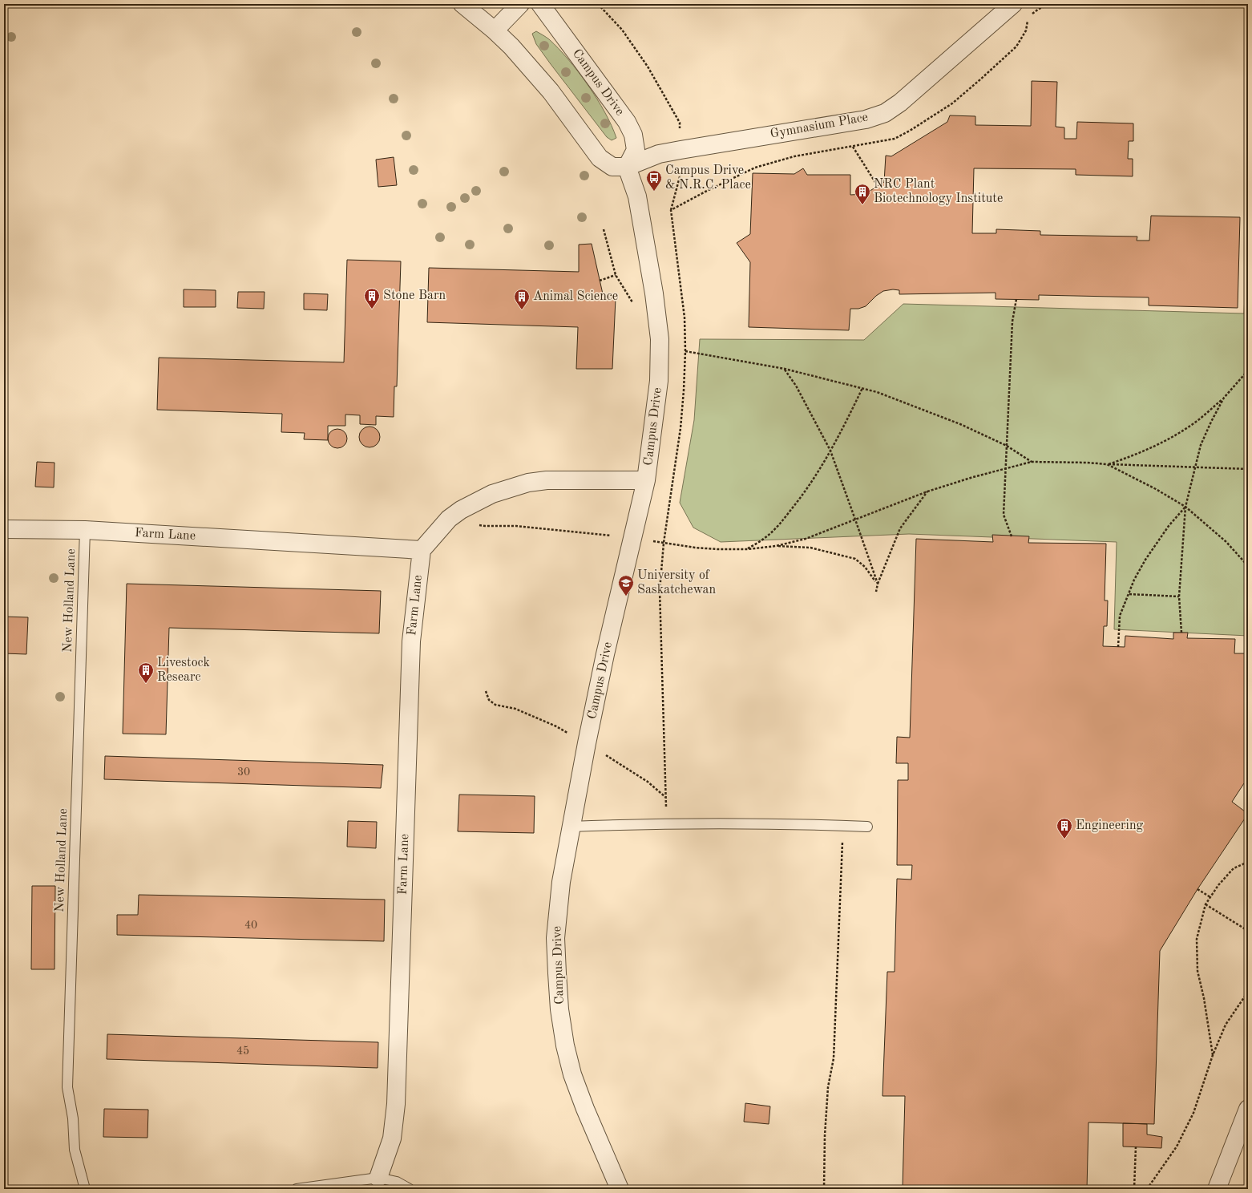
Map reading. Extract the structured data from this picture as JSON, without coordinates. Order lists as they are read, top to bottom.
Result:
{
  "streets": {
    "street": ["Campus Drive", "Gymnasium Place", "Farm Lane"],
    "lane": ["New Holland Lane"]
  },
  "crossings": [
    ["Campus Drive", "Gymnasium Place"],
    ["Farm Lane", "New Holland Lane"]
  ],
  "places": {
    "bus stop": ["Campus Drive & N.R.C. Place"],
    "building": [
      "NRC Plant Biotechnology Institute",
      "Stone Barn",
      "Animal Science",
      "Livestock Researc",
      "Engineering"
    ],
    "school or university": ["University of Saskatchewan"]
  },
  "house_numbers": ["30", "40", "45"]
}
